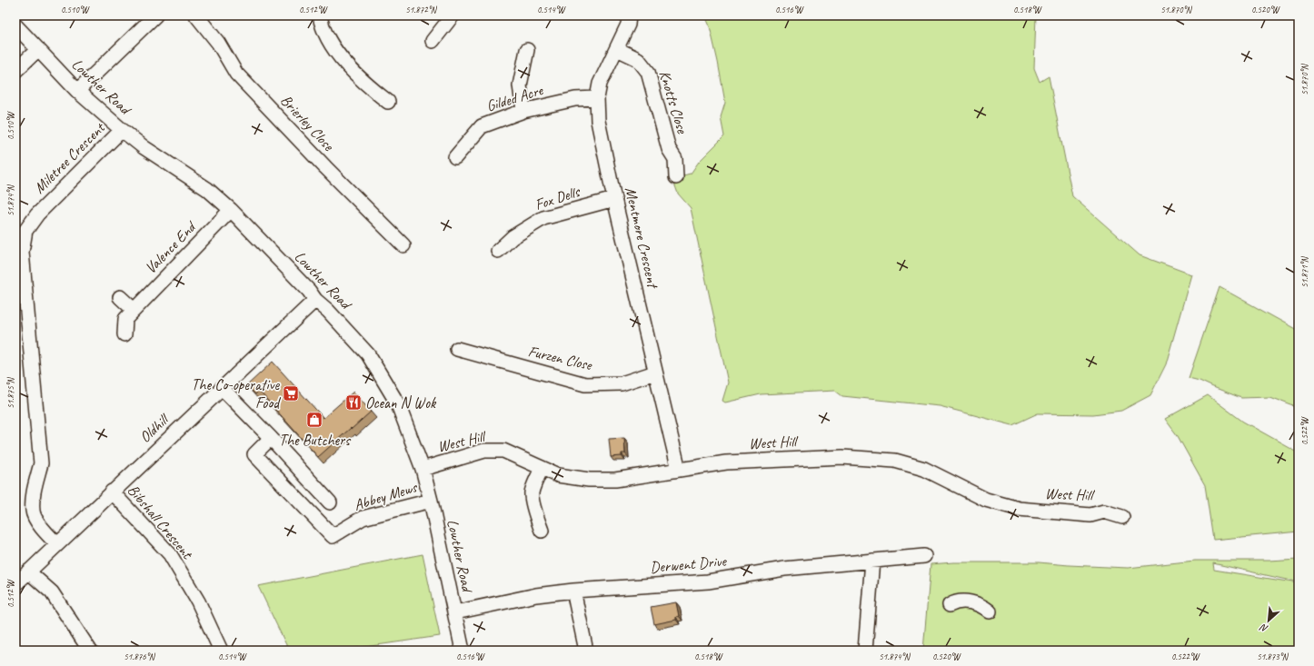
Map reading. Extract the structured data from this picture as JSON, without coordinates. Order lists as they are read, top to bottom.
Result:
{
  "streets": {
    "street": [
      "Lowther Road",
      "Gilded Acre",
      "Knotts Close",
      "Brierley Close",
      "Miletree Crescent",
      "Fox Dells",
      "Mentmore Crescent",
      "Valence End",
      "Furzen Close",
      "Oldhill",
      "West Hill",
      "Abbey Mews",
      "Bibshall Crescent",
      "Derwent Drive"
    ]
  },
  "crossings": [
    ["Lowther Road", "Miletree Crescent"],
    ["Lowther Road", "Valence End"],
    ["Lowther Road", "Oldhill"],
    ["Lowther Road", "West Hill"],
    ["Lowther Road", "Abbey Mews"],
    ["Lowther Road", "Derwent Drive"],
    ["Gilded Acre", "Mentmore Crescent"],
    ["Knotts Close", "Mentmore Crescent"],
    ["Miletree Crescent", "Oldhill"],
    ["Fox Dells", "Mentmore Crescent"],
    ["Mentmore Crescent", "Furzen Close"],
    ["Mentmore Crescent", "West Hill"],
    ["Oldhill", "Bibshall Crescent"]
  ],
  "places": {
    "supermarket": ["The Co-operative Food"],
    "restaurant": ["Ocean N Wok"],
    "shop": ["The Butchers"]
  },
  "north": "bottom left",
  "coordinates": [
    "0.510°W",
    "0.512°W",
    "51.872°N",
    "0.514°W",
    "0.516°W",
    "0.518°W",
    "51.870°N",
    "0.520°W",
    "51.874°N",
    "51.871°N",
    "51.875°N",
    "0.522°W",
    "51.876°N",
    "51.873°N"
  ]
}
